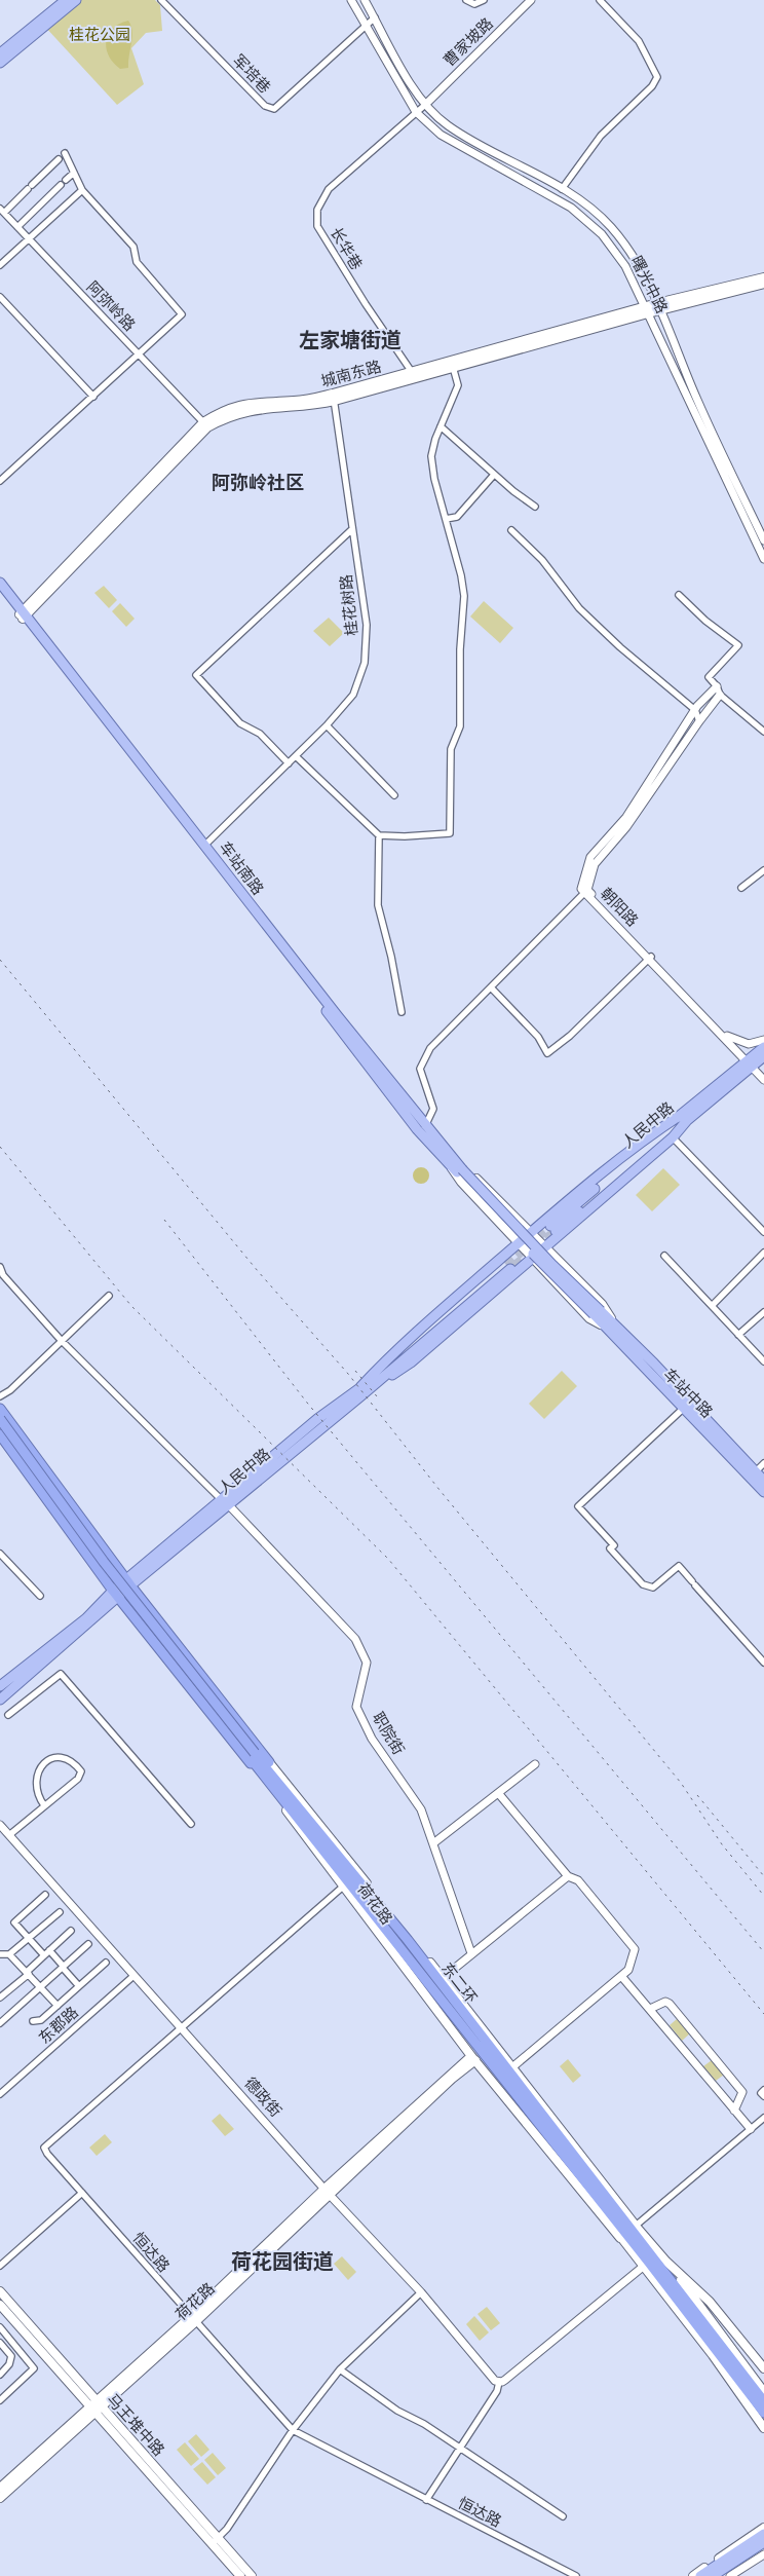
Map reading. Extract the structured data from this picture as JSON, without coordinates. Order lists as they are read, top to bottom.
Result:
{
  "streets": {
    "highway": ["东二环"],
    "main road": [
      "城南东路",
      "车站南路",
      "人民中路",
      "车站中路",
      "荷花路",
      "马王堆中路"
    ],
    "street": [
      "曹家坡路",
      "军培巷",
      "长华巷",
      "曙光中路",
      "阿弥岭路",
      "桂花树路",
      "朝阳路",
      "职院街",
      "东郡路",
      "德政街",
      "恒达路"
    ]
  },
  "crossings": [
    ["曹家坡路", "长华巷"],
    ["曹家坡路", "曙光中路"],
    ["军培巷", "曙光中路"],
    ["长华巷", "曙光中路"],
    ["长华巷", "城南东路"],
    ["曙光中路", "城南东路"],
    ["阿弥岭路", "城南东路"],
    ["城南东路", "桂花树路"],
    ["城南东路", "车站南路"],
    ["桂花树路", "车站南路"],
    ["车站南路", "车站中路"],
    ["朝阳路", "人民中路"],
    ["人民中路", "职院街"],
    ["荷花路", "东二环"],
    ["荷花路", "德政街"],
    ["荷花路", "恒达路"],
    ["荷花路", "马王堆中路"],
    ["东郡路", "德政街"],
    ["德政街", "恒达路"]
  ],
  "districts": ["左家塘街道", "阿弥岭社区", "荷花园街道"],
  "parks": ["桂花公园"]
}
